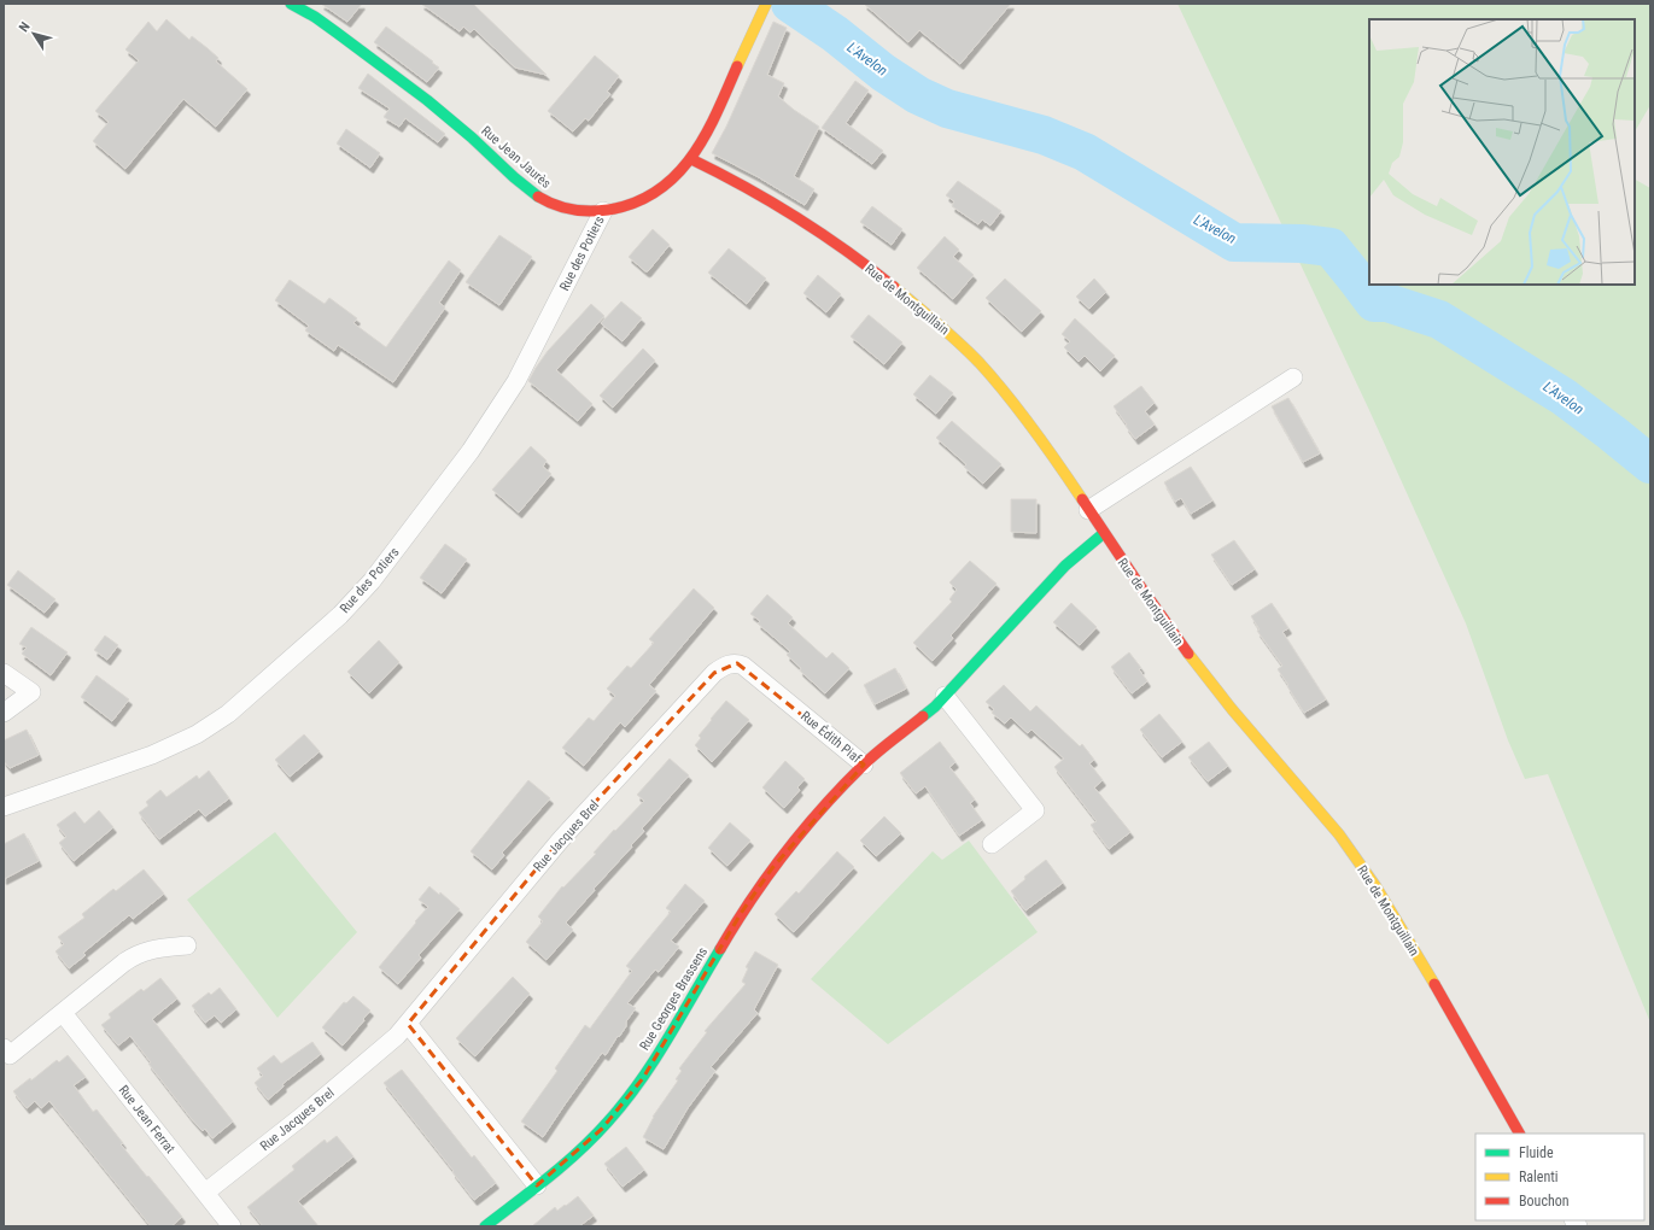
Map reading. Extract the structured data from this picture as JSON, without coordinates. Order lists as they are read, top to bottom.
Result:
{
  "streets": {
    "street": [
      "Rue Jean Jaurès",
      "Rue des Potiers",
      "Rue de Montguillain",
      "Rue Édith Piaf",
      "Rue Jacques Brel",
      "Rue Georges Brassens",
      "Rue Jean Ferrat"
    ]
  },
  "crossings": [
    ["Rue Jean Jaurès", "Rue des Potiers"],
    ["Rue Jean Jaurès", "Rue de Montguillain"],
    ["Rue de Montguillain", "Rue Édith Piaf"],
    ["Rue Édith Piaf", "Rue Jacques Brel"],
    ["Rue Édith Piaf", "Rue Georges Brassens"],
    ["Rue Jacques Brel", "Rue Jean Ferrat"]
  ],
  "water": ["L'Avelon"],
  "legend": ["Fluide", "Ralenti", "Bouchon"],
  "north": "top left"
}
